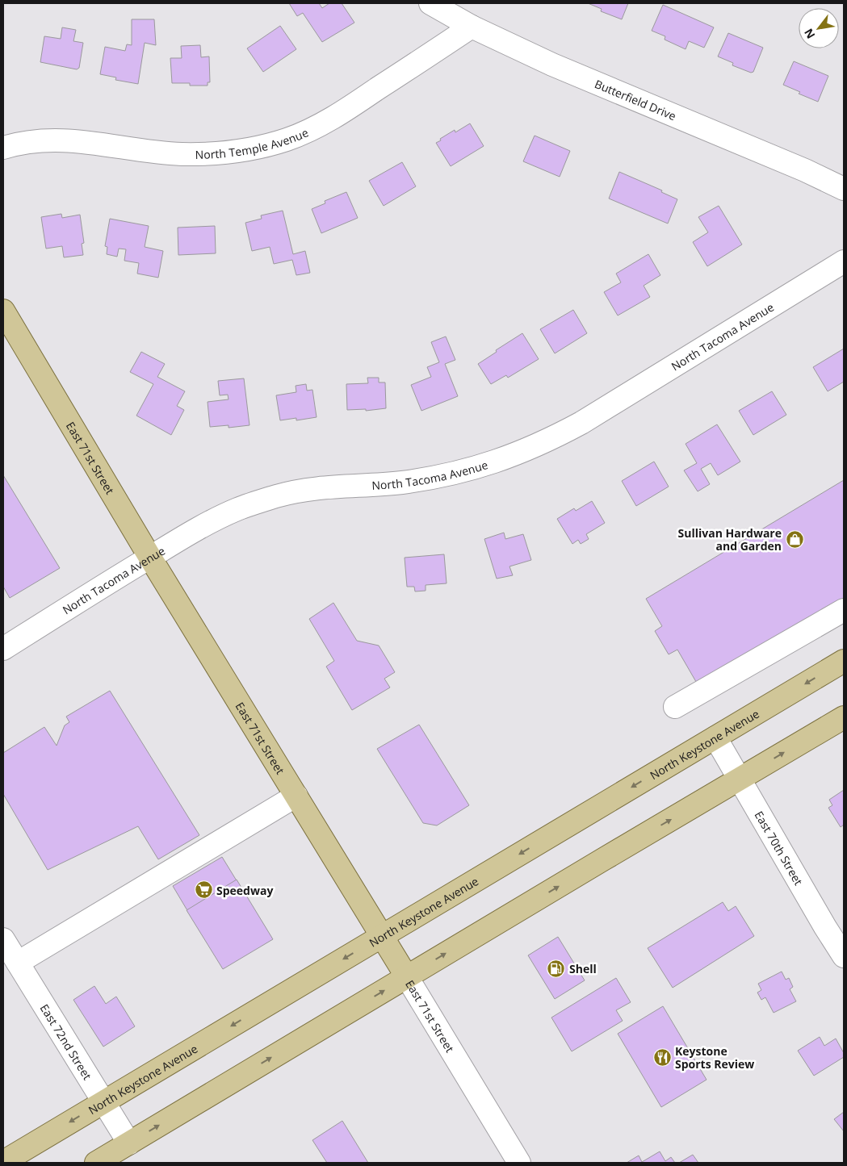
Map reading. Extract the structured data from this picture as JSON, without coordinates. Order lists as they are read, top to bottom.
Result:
{
  "streets": {
    "main road": ["East 71st Street", "North Keystone Avenue"],
    "street": [
      "Butterfield Drive",
      "North Temple Avenue",
      "North Tacoma Avenue",
      "East 70th Street",
      "East 72nd Street"
    ]
  },
  "crossings": [
    ["Butterfield Drive", "North Temple Avenue"],
    ["North Tacoma Avenue", "East 71st Street"],
    ["East 71st Street", "North Keystone Avenue"],
    ["North Keystone Avenue", "East 70th Street"],
    ["North Keystone Avenue", "East 72nd Street"]
  ],
  "places": {
    "shop": ["Sullivan Hardware and Garden"],
    "supermarket": ["Speedway"],
    "fuel station": ["Shell"],
    "restaurant": ["Keystone Sports Review"]
  },
  "north": "bottom left"
}
